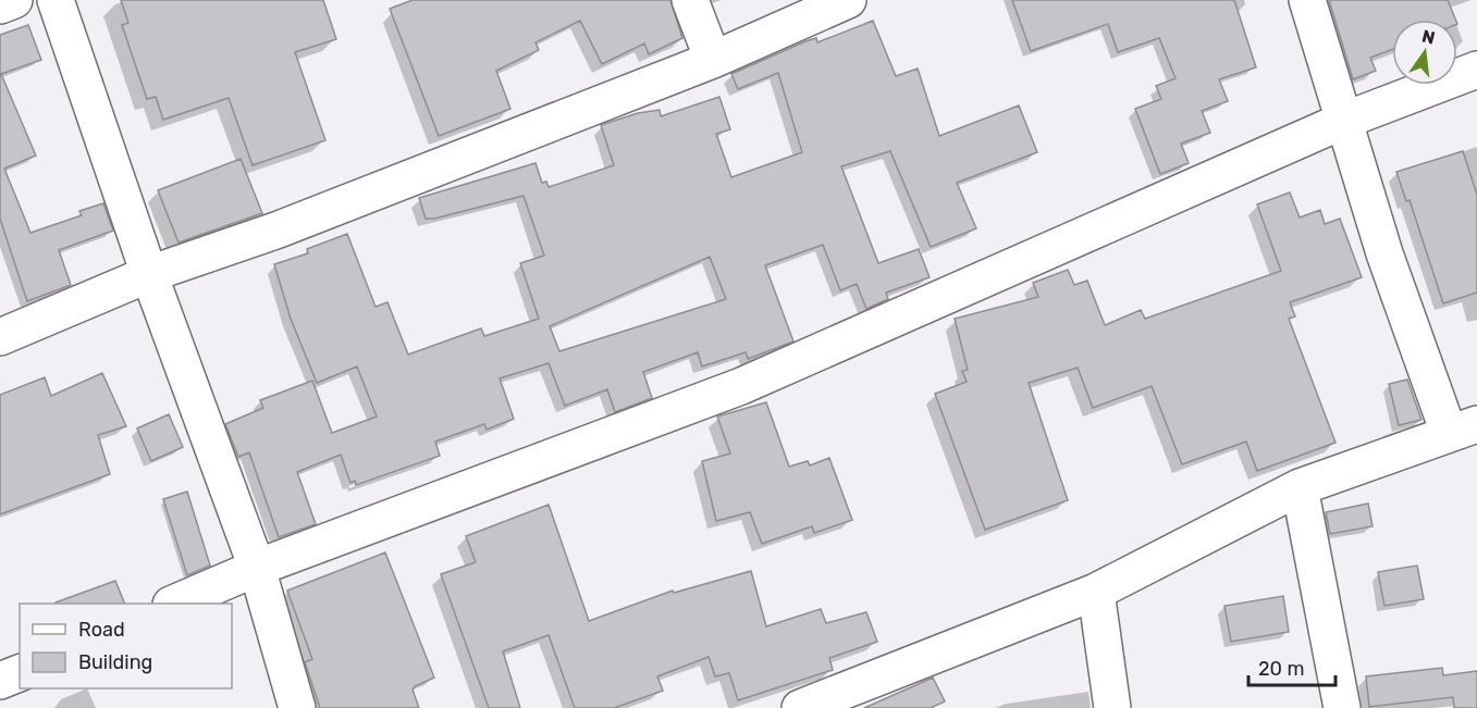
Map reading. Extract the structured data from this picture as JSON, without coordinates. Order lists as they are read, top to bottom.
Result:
{
  "legend": ["Road", "Building"],
  "scale_bar": "20 m",
  "north": "top"
}
